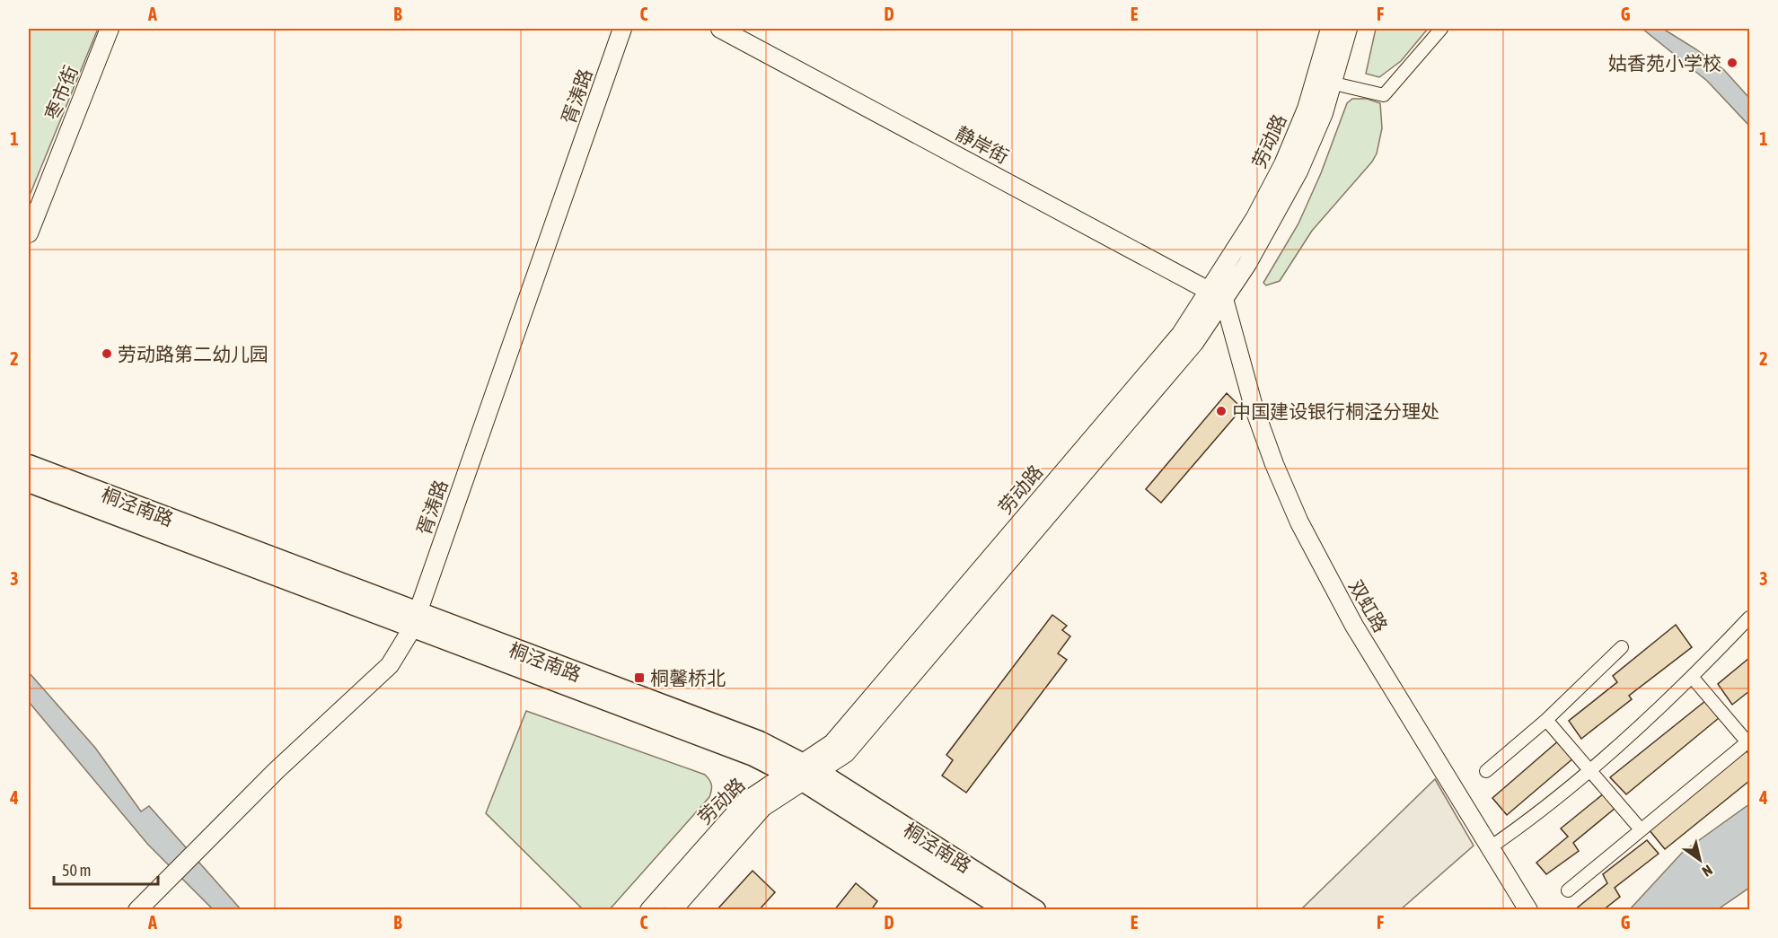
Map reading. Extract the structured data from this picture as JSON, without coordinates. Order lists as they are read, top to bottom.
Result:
{
  "streets": {
    "main road": ["桐泾南路"],
    "street": [
      "枣市街",
      "胥涛路",
      "劳动路",
      "静岸街",
      "双虹路"
    ]
  },
  "crossings": [
    ["胥涛路", "桐泾南路"],
    ["劳动路", "静岸街"],
    ["劳动路", "桐泾南路"],
    ["劳动路", "双虹路"],
    ["静岸街", "双虹路"]
  ],
  "places": {
    "other": ["姑香苑小学校", "劳动路第二幼儿园", "中国建设银行桐泾分理处"],
    "transit": ["桐馨桥北"]
  },
  "scale_bar": "50 m",
  "north": "bottom right",
  "grid": {
    "columns": [
      "A",
      "B",
      "C",
      "D",
      "E",
      "F",
      "G"
    ],
    "rows": [
      "1",
      "2",
      "3",
      "4"
    ]
  }
}
